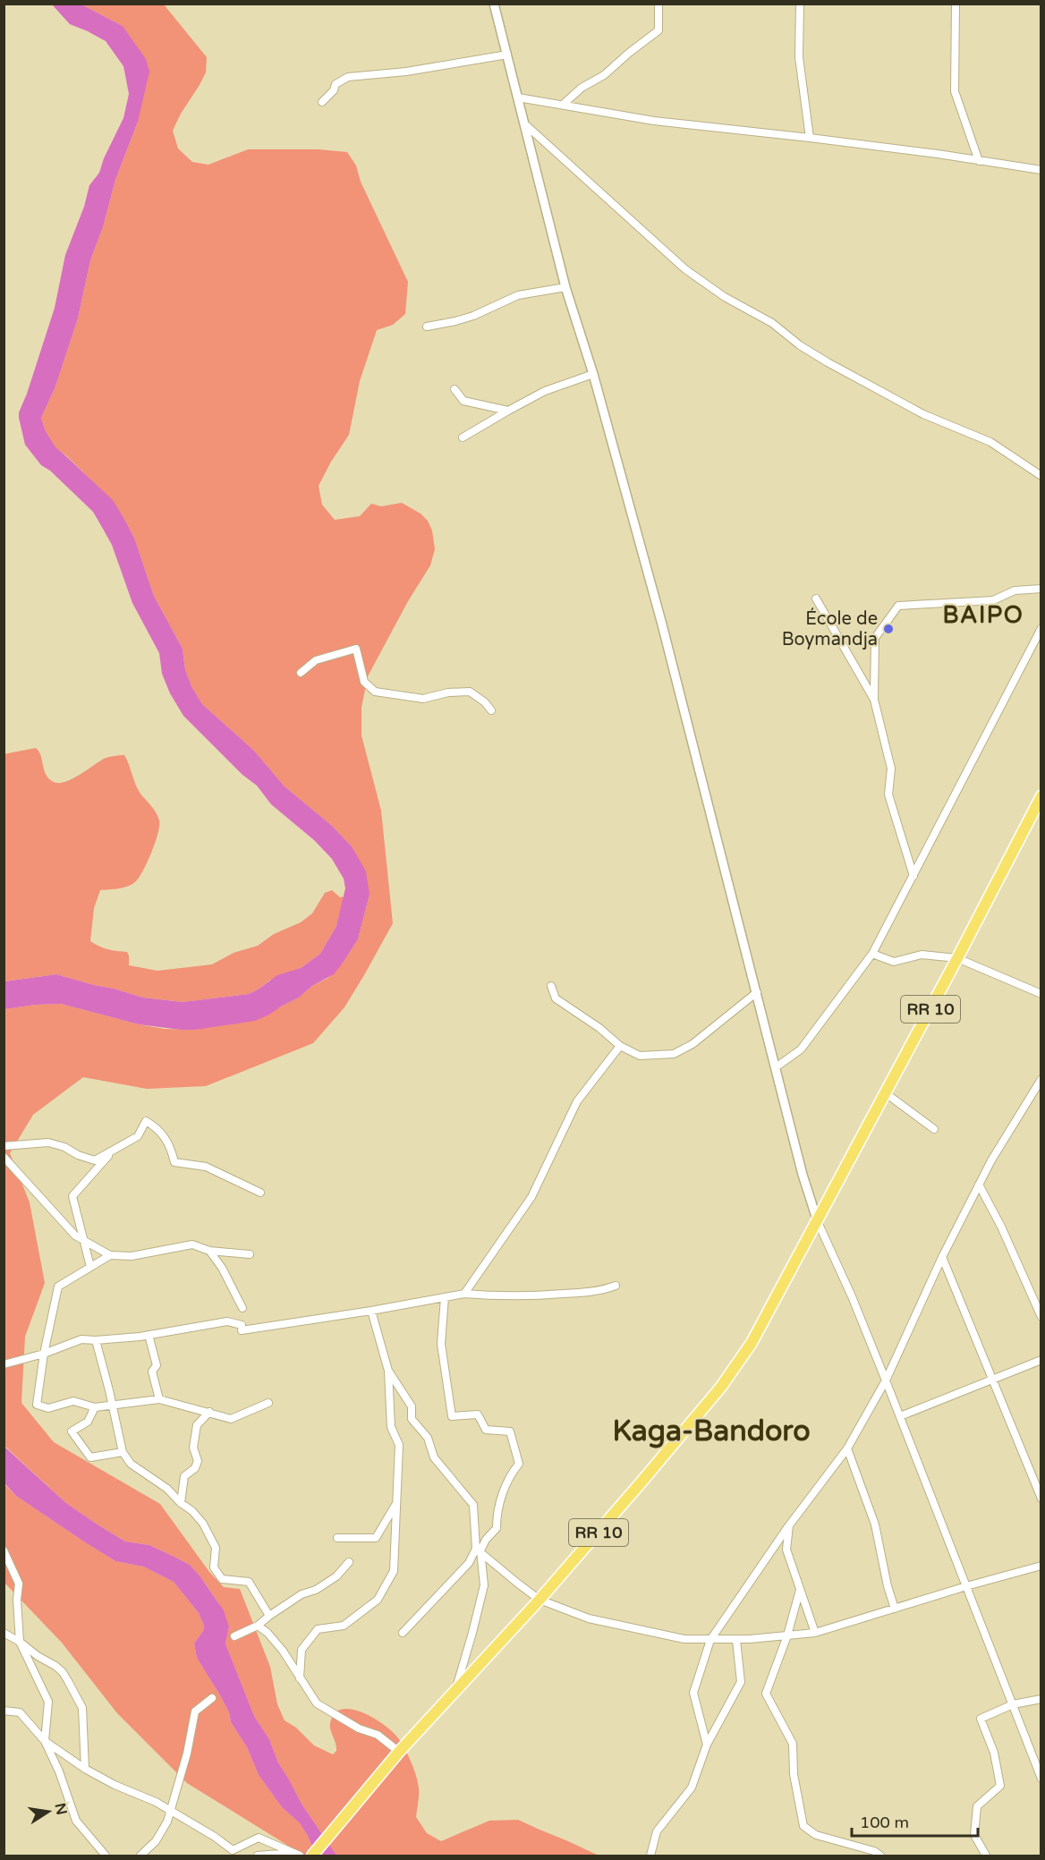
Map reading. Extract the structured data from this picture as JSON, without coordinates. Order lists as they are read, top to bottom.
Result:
{
  "streets": {
    "main road": ["RR 10"]
  },
  "districts": ["BAIPO", "Kaga-Bandoro"],
  "places": ["École de Boymandja"],
  "scale_bar": "100 m",
  "north": "right"
}
